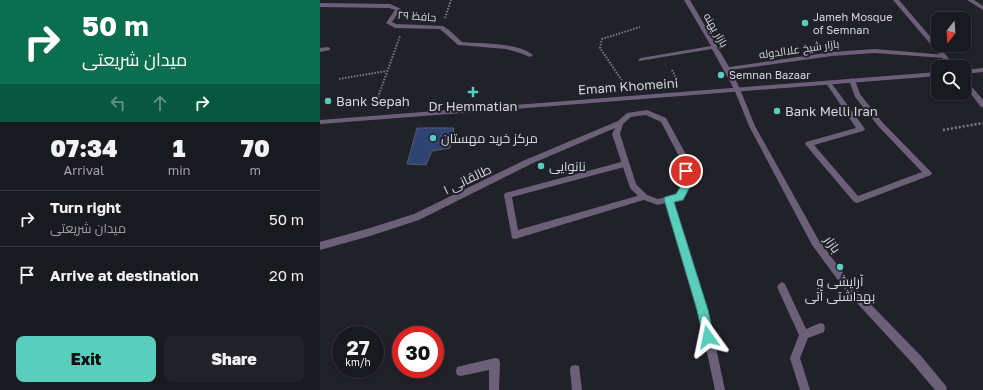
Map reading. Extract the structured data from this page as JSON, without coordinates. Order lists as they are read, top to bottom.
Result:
{
  "streets": {
    "street": [
      "حافظ ۲۹",
      "بازار پهنه",
      "بازار شیخ علاالدوله",
      "Emam Khomeini",
      "طالقانی ۱",
      "بازار"
    ]
  },
  "crossings": [
    ["بازار پهنه", "بازار شیخ علاالدوله"],
    ["Emam Khomeini", "بازار"]
  ],
  "places": {
    "other": [
      "Jameh Mosque of Semnan",
      "Semnan Bazaar",
      "Bank Sepah",
      "Bank Melli Iran",
      "مرکز خرید مهستان",
      "نانوایی",
      "آرایشی و بهداشتی آتی"
    ],
    "health": ["Dr Hemmatian"]
  },
  "north": "bottom",
  "page": {
    "turn": ["50 m", "میدان شریعتی"],
    "eta": [
      "07:34",
      "Arrival",
      "1",
      "min",
      "70",
      "m"
    ],
    "list": [
      {
        "name": "Turn right",
        "note": "میدان شریعتی",
        "value": "50 m"
      },
      {
        "name": "Arrive at destination",
        "value": "20 m"
      }
    ],
    "speed": "27 km/h",
    "limit": "30",
    "buttons": ["Exit", "Share"]
  }
}
